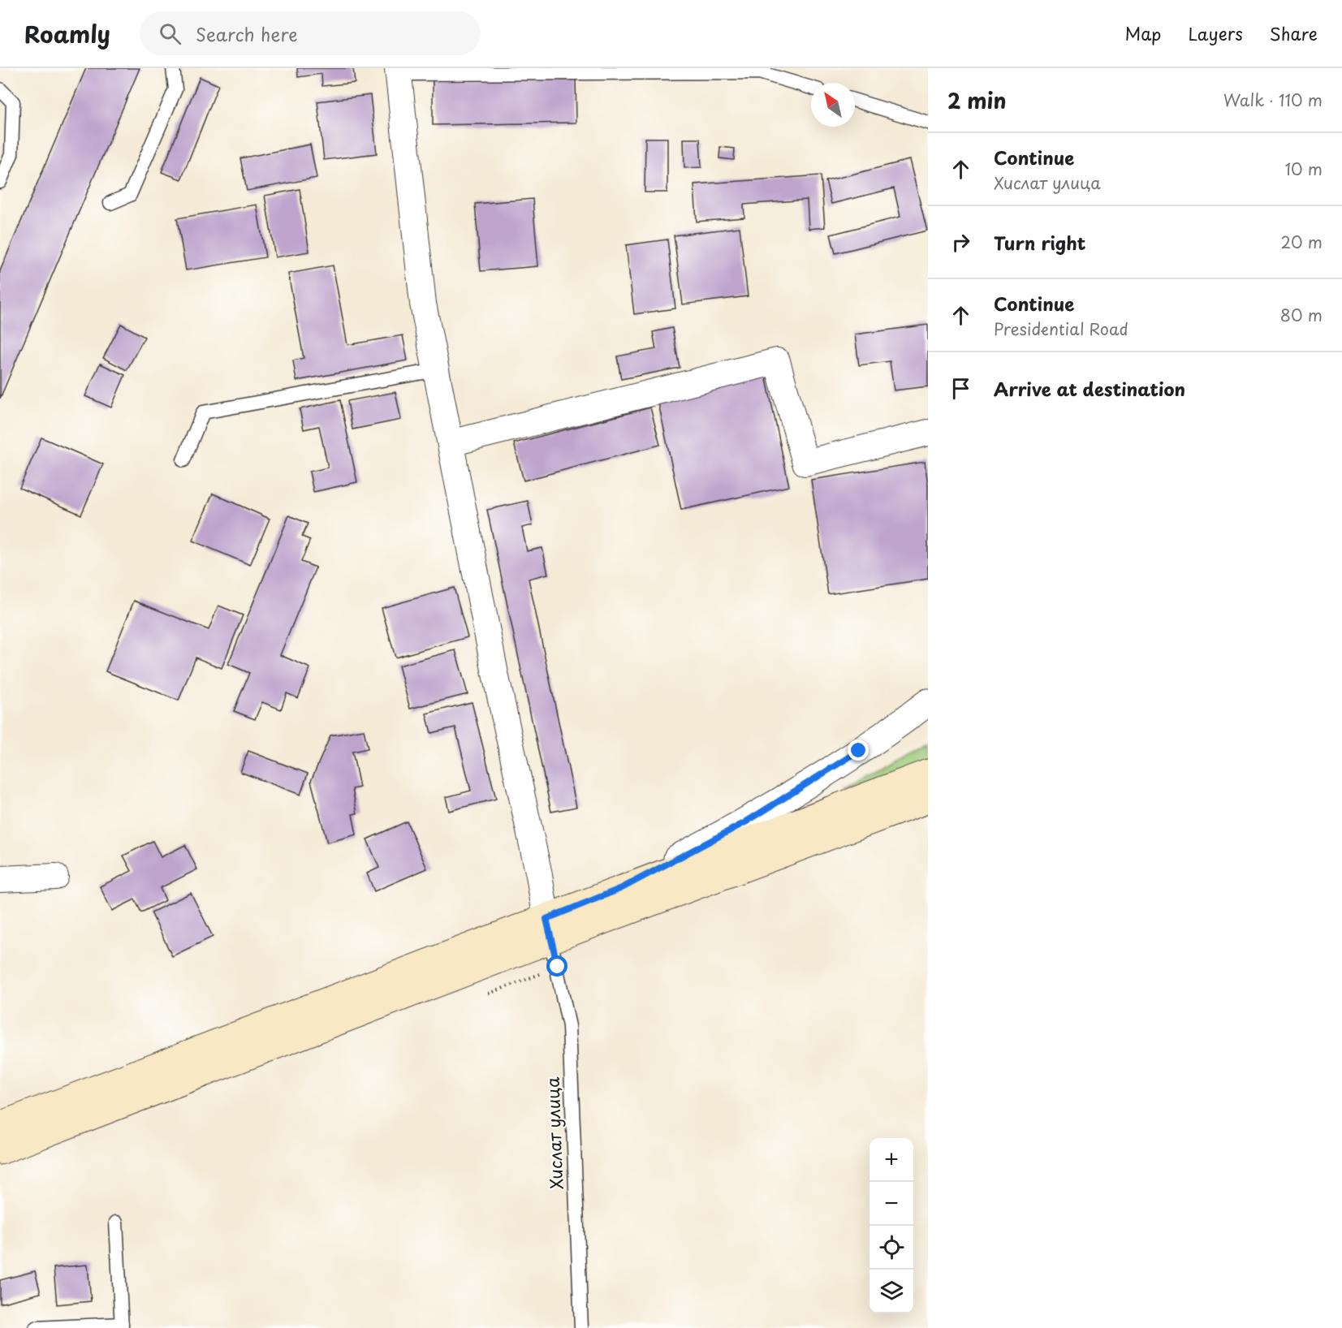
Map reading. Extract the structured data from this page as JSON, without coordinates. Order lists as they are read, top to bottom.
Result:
{
  "streets": {
    "lane": ["Хислат улица"]
  },
  "north": "top left",
  "page": {
    "header": "Roamly",
    "search": "Search here",
    "nav": ["Map", "Layers", "Share"],
    "heading": ["2 min", "Walk · 110 m"],
    "list": [
      ["Continue", "Хислат улица", "10 m"],
      ["Turn right", "20 m"],
      ["Continue", "Presidential Road", "80 m"],
      "Arrive at destination"
    ],
    "map_buttons": ["+", "−"]
  }
}
